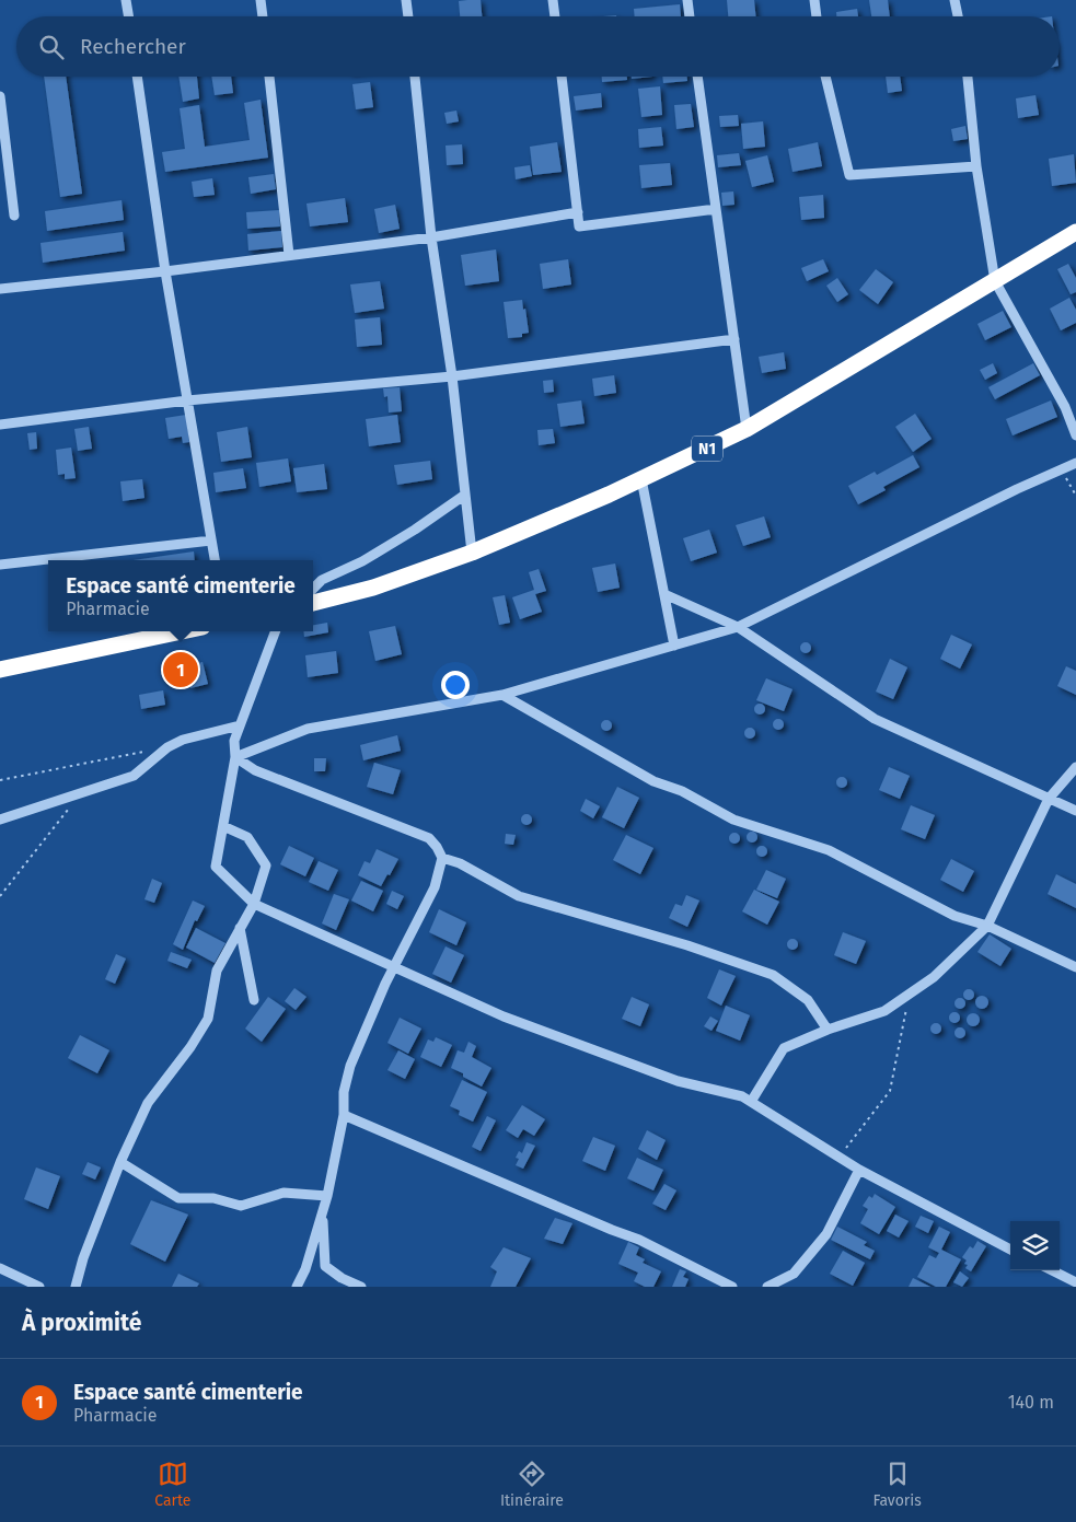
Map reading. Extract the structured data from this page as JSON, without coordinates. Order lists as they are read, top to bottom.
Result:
{
  "streets": {
    "highway": ["N1"]
  },
  "page": {
    "search": "Rechercher",
    "popup": ["Espace santé cimenterie", "Pharmacie"],
    "pins": "1",
    "heading": "À proximité",
    "list": [
      {
        "mark": "1",
        "name": "Espace santé cimenterie",
        "note": "Pharmacie",
        "value": "140 m"
      }
    ],
    "nav": ["Carte", "Itinéraire", "Favoris"]
  }
}
